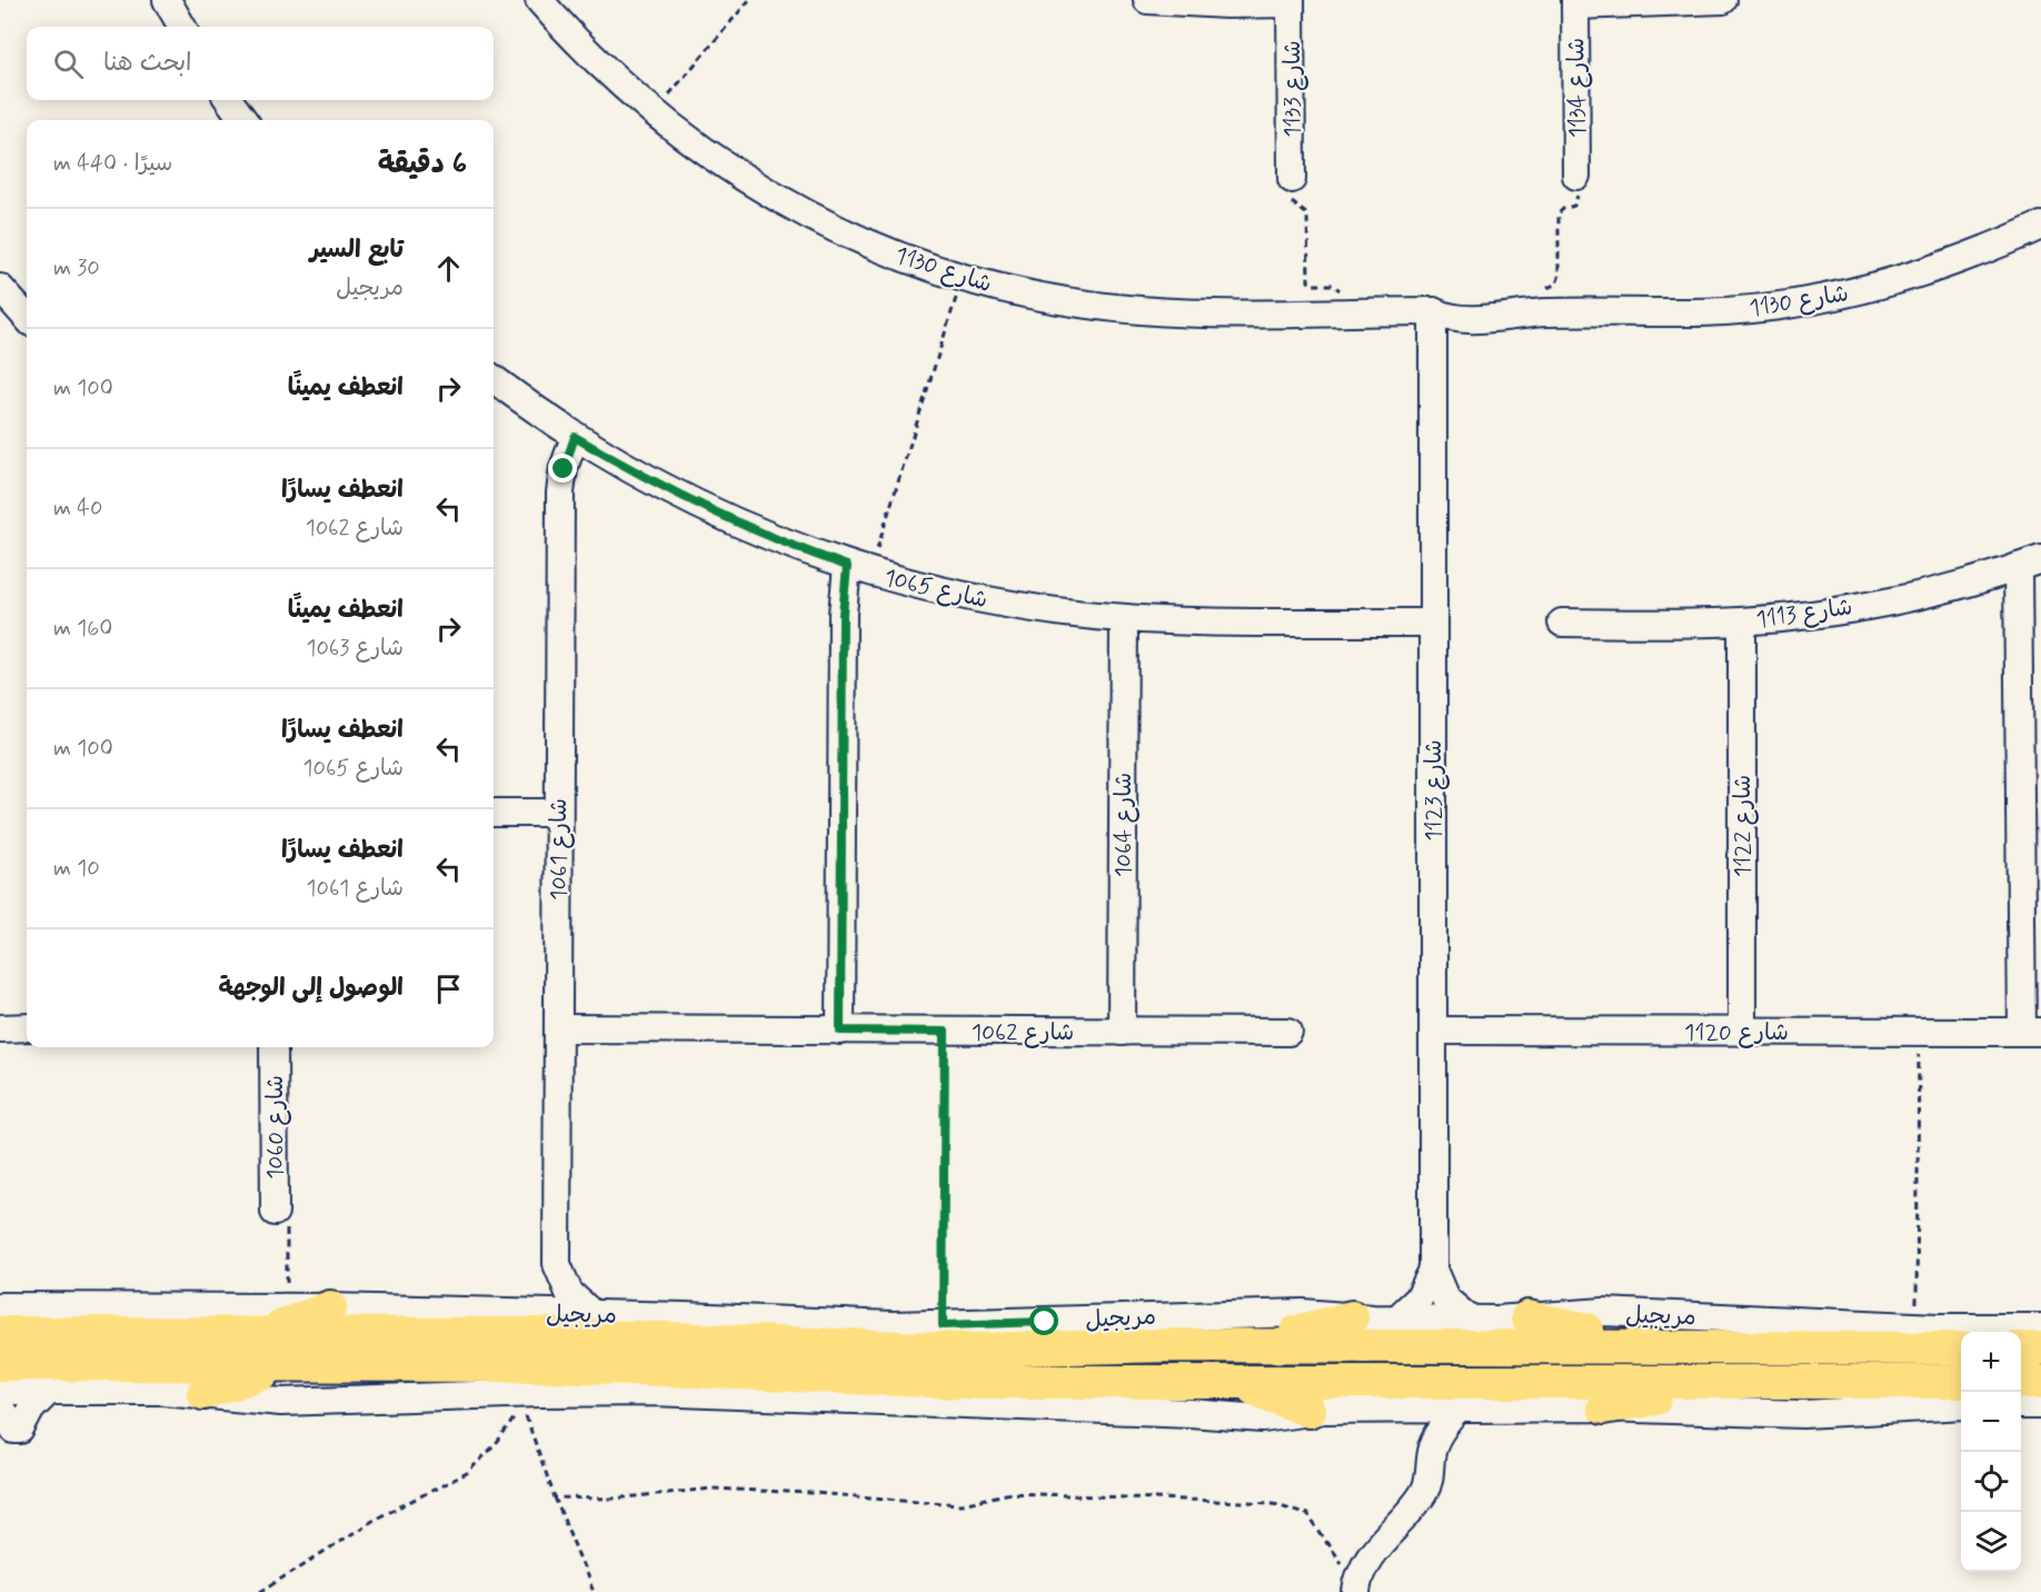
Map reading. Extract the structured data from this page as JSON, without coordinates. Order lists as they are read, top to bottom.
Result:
{
  "streets": {
    "main road": ["مريجيل"],
    "street": [
      "شارع 1134",
      "شارع 1133",
      "شارع 1130",
      "شارع 1065",
      "شارع 1113",
      "شارع 1123",
      "شارع 1064",
      "شارع 1122",
      "شارع 1061",
      "شارع 1062",
      "شارع 1120",
      "شارع 1060"
    ]
  },
  "crossings": [
    ["شارع 1130", "شارع 1123"],
    ["شارع 1065", "شارع 1123"],
    ["شارع 1065", "شارع 1064"],
    ["شارع 1065", "شارع 1061"],
    ["شارع 1113", "شارع 1122"],
    ["شارع 1123", "شارع 1120"],
    ["شارع 1123", "مريجيل"],
    ["شارع 1064", "شارع 1062"],
    ["شارع 1122", "شارع 1120"],
    ["شارع 1061", "شارع 1062"],
    ["شارع 1061", "مريجيل"]
  ],
  "page": {
    "search": "ابحث هنا",
    "heading": ["6 دقيقة", "سيرًا · 440 m"],
    "list": [
      ["تابع السير", "مريجيل", "30 m"],
      ["انعطف يمينًا", "100 m"],
      ["انعطف يسارًا", "شارع 1062", "40 m"],
      ["انعطف يمينًا", "شارع 1063", "160 m"],
      ["انعطف يسارًا", "شارع 1065", "100 m"],
      ["انعطف يسارًا", "شارع 1061", "10 m"],
      "الوصول إلى الوجهة"
    ],
    "map_buttons": ["+", "−"]
  }
}
